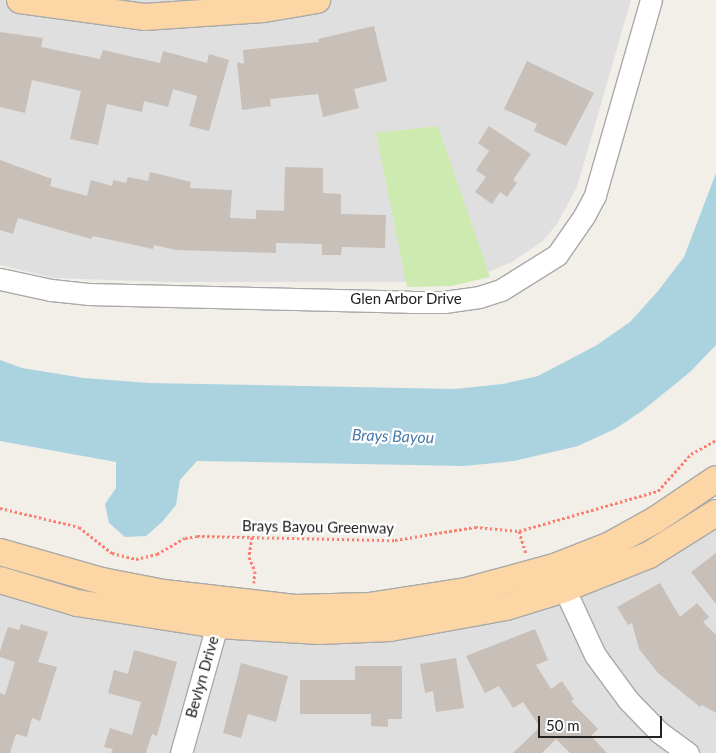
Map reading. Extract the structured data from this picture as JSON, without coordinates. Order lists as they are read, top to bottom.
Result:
{
  "streets": {
    "street": ["Glen Arbor Drive", "Bevlyn Drive"],
    "path": ["Brays Bayou Greenway"]
  },
  "water": ["Brays Bayou"],
  "scale_bar": "50 m"
}
